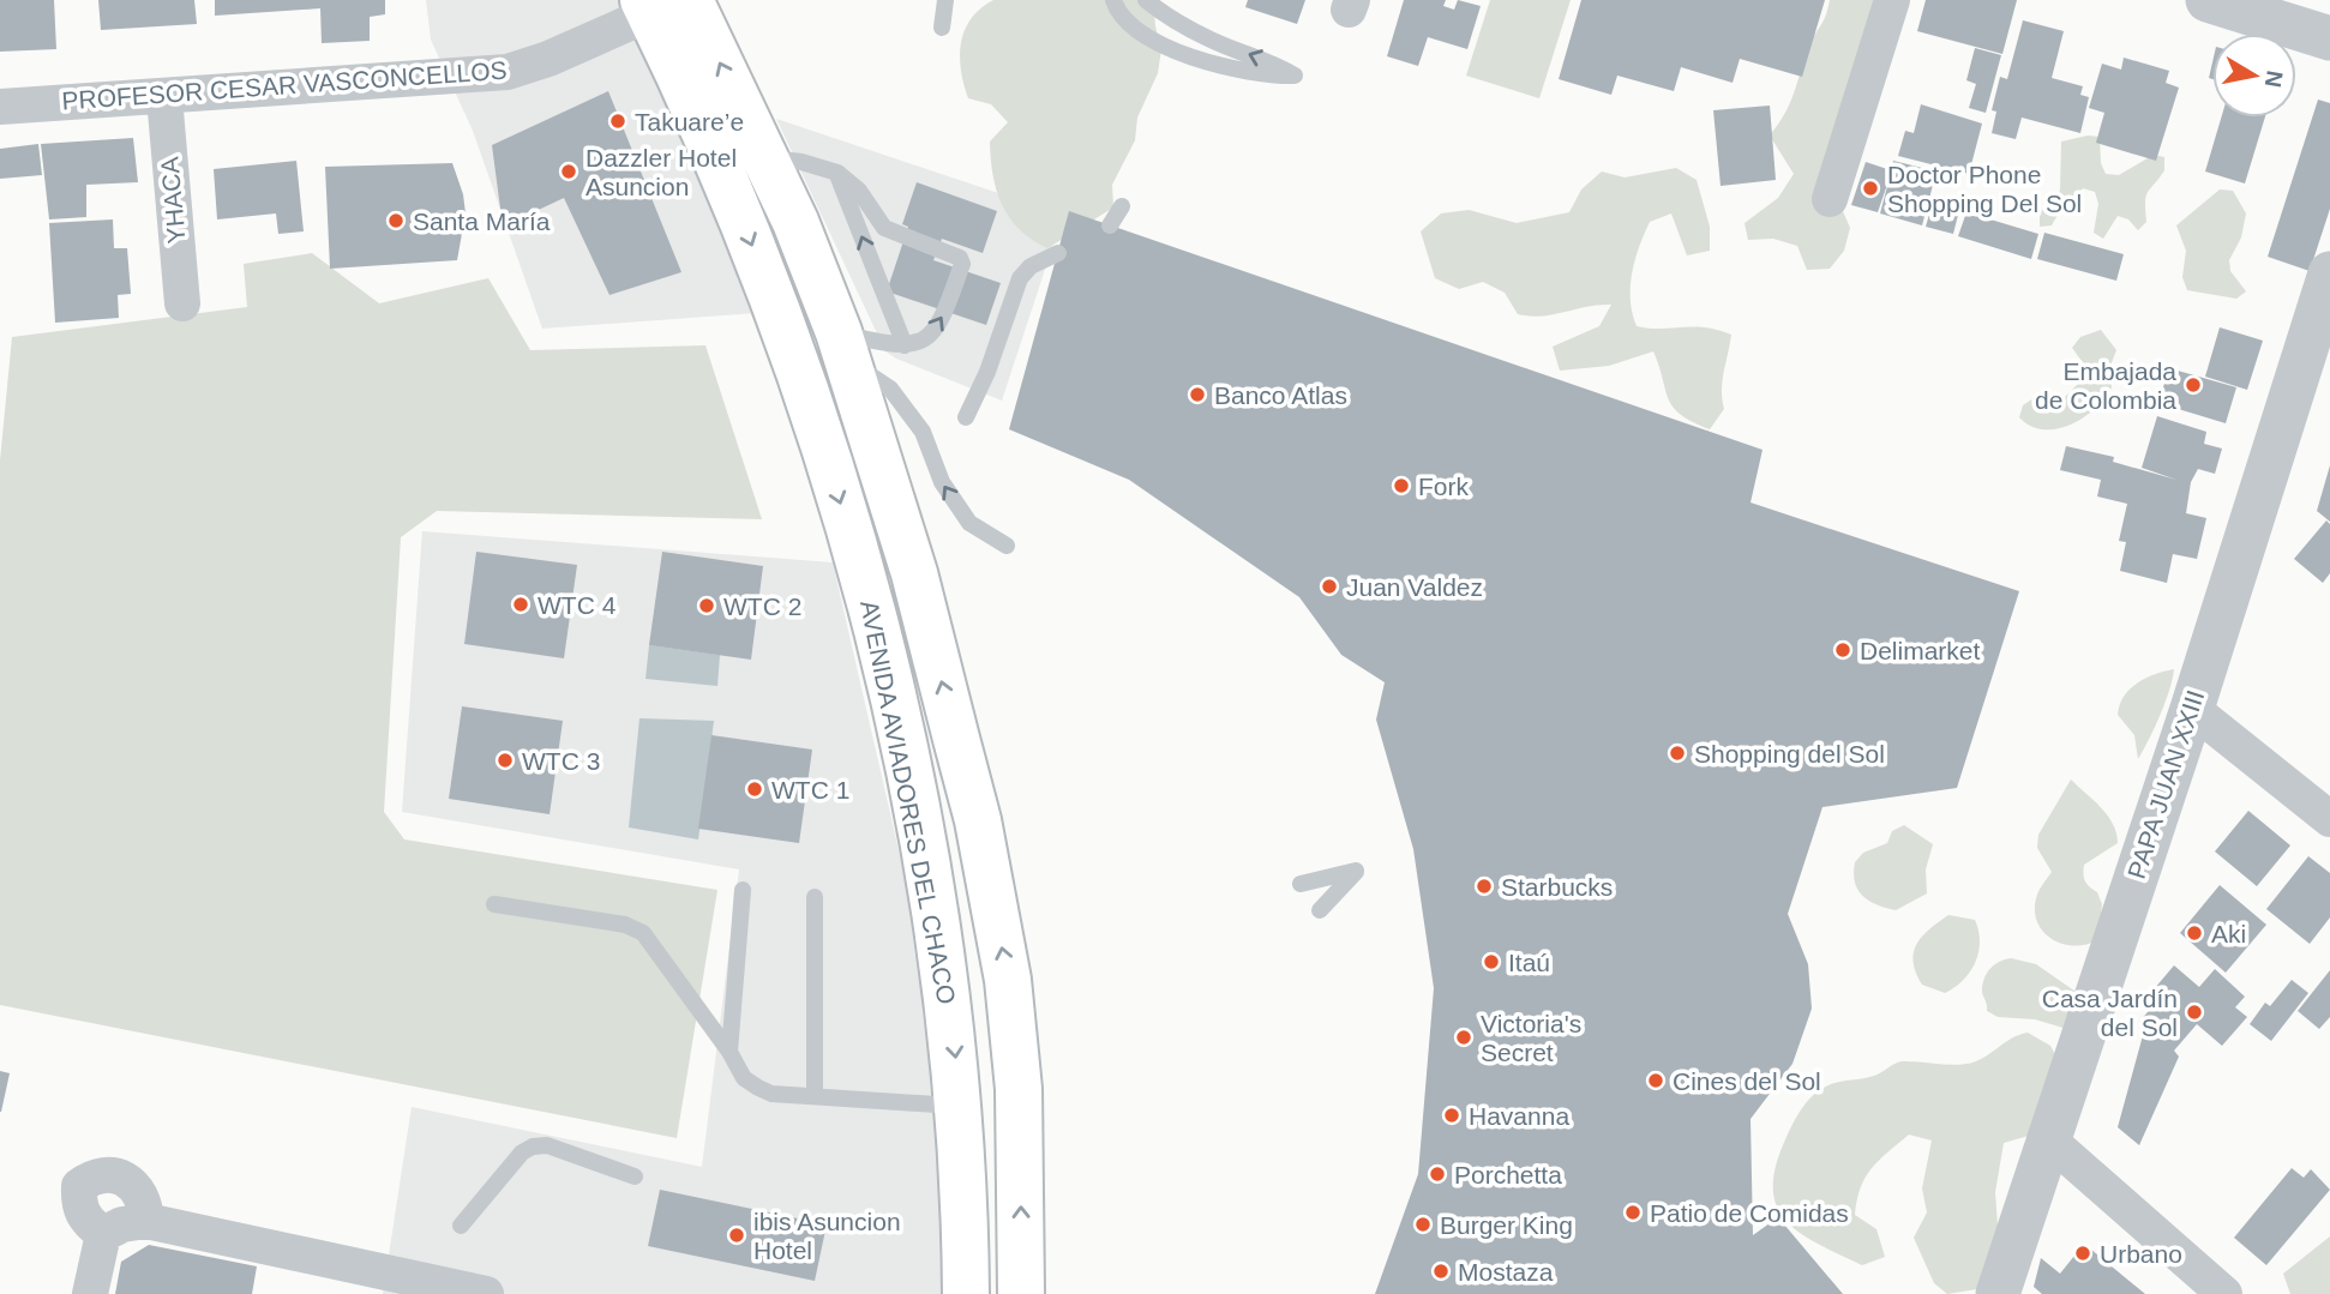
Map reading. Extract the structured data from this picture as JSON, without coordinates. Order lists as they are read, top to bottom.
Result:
{
  "streets": {
    "highway": ["AVENIDA AVIADORES DEL CHACO"],
    "street": ["PROFESOR CESAR VASCONCELLOS", "YHACA", "PAPA JUAN XXIII"]
  },
  "crossings": [
    ["PROFESOR CESAR VASCONCELLOS", "YHACA"],
    ["PROFESOR CESAR VASCONCELLOS", "AVENIDA AVIADORES DEL CHACO"]
  ],
  "places": [
    "Takuare’e",
    "Dazzler Hotel Asuncion",
    "Doctor Phone Shopping Del Sol",
    "Santa María",
    "Embajada de Colombia",
    "Banco Atlas",
    "Fork",
    "Juan Valdez",
    "WTC 4",
    "WTC 2",
    "Delimarket",
    "Shopping del Sol",
    "WTC 3",
    "WTC 1",
    "Starbucks",
    "Aki",
    "Itaú",
    "Casa Jardín del Sol",
    "Victoria's Secret",
    "Cines del Sol",
    "Havanna",
    "Porchetta",
    "Patio de Comidas",
    "Burger King",
    "ibis Asuncion Hotel",
    "Urbano",
    "Mostaza"
  ],
  "north": "right"
}
